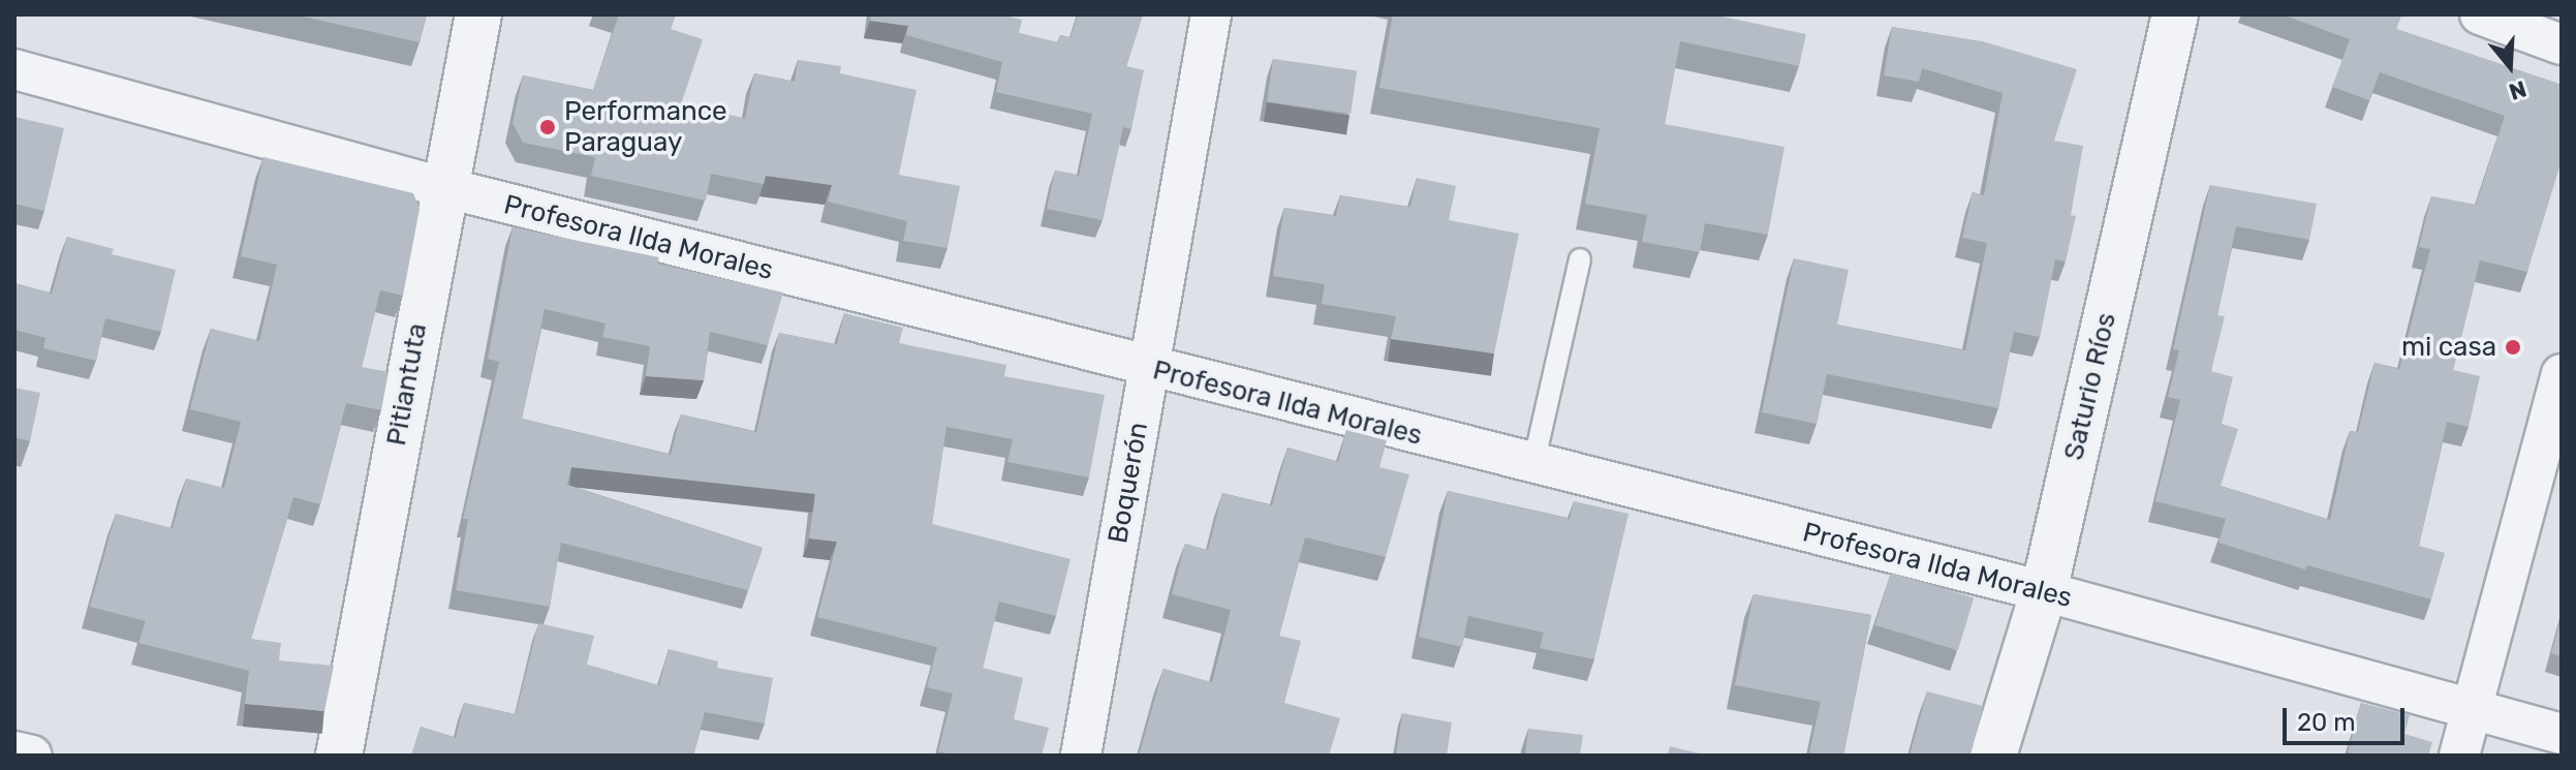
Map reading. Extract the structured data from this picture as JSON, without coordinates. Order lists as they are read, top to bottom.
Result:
{
  "streets": {
    "street": [
      "Profesora Ilda Morales",
      "Pitiantuta",
      "Saturio Ríos",
      "Boquerón"
    ]
  },
  "crossings": [
    ["Profesora Ilda Morales", "Pitiantuta"],
    ["Profesora Ilda Morales", "Saturio Ríos"],
    ["Profesora Ilda Morales", "Boquerón"]
  ],
  "places": ["Performance Paraguay", "mi casa"],
  "scale_bar": "20 m",
  "north": "bottom"
}
